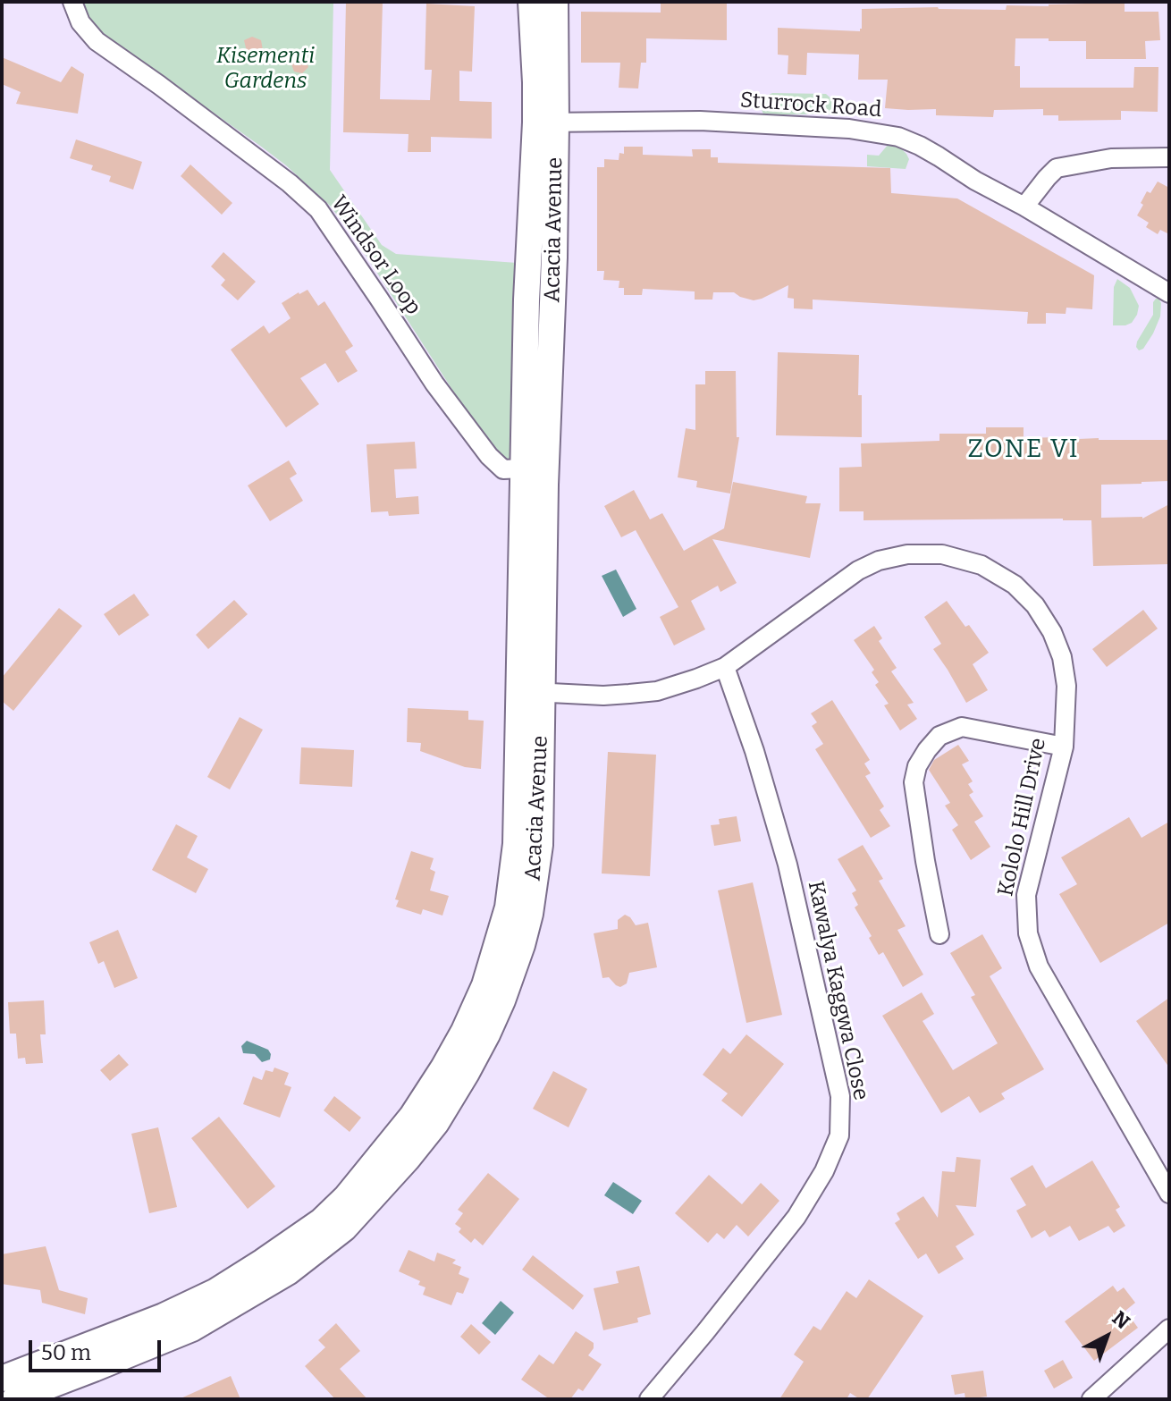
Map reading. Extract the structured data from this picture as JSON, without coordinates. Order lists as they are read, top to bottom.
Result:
{
  "streets": {
    "main road": ["Acacia Avenue"],
    "street": [
      "Sturrock Road",
      "Windsor Loop",
      "Kololo Hill Drive",
      "Kawalya Kaggwa Close"
    ]
  },
  "crossings": [
    ["Sturrock Road", "Acacia Avenue"],
    ["Acacia Avenue", "Windsor Loop"],
    ["Acacia Avenue", "Kololo Hill Drive"],
    ["Kololo Hill Drive", "Kawalya Kaggwa Close"]
  ],
  "districts": ["ZONE VI"],
  "parks": ["Kisementi Gardens"],
  "scale_bar": "50 m",
  "north": "top right"
}
